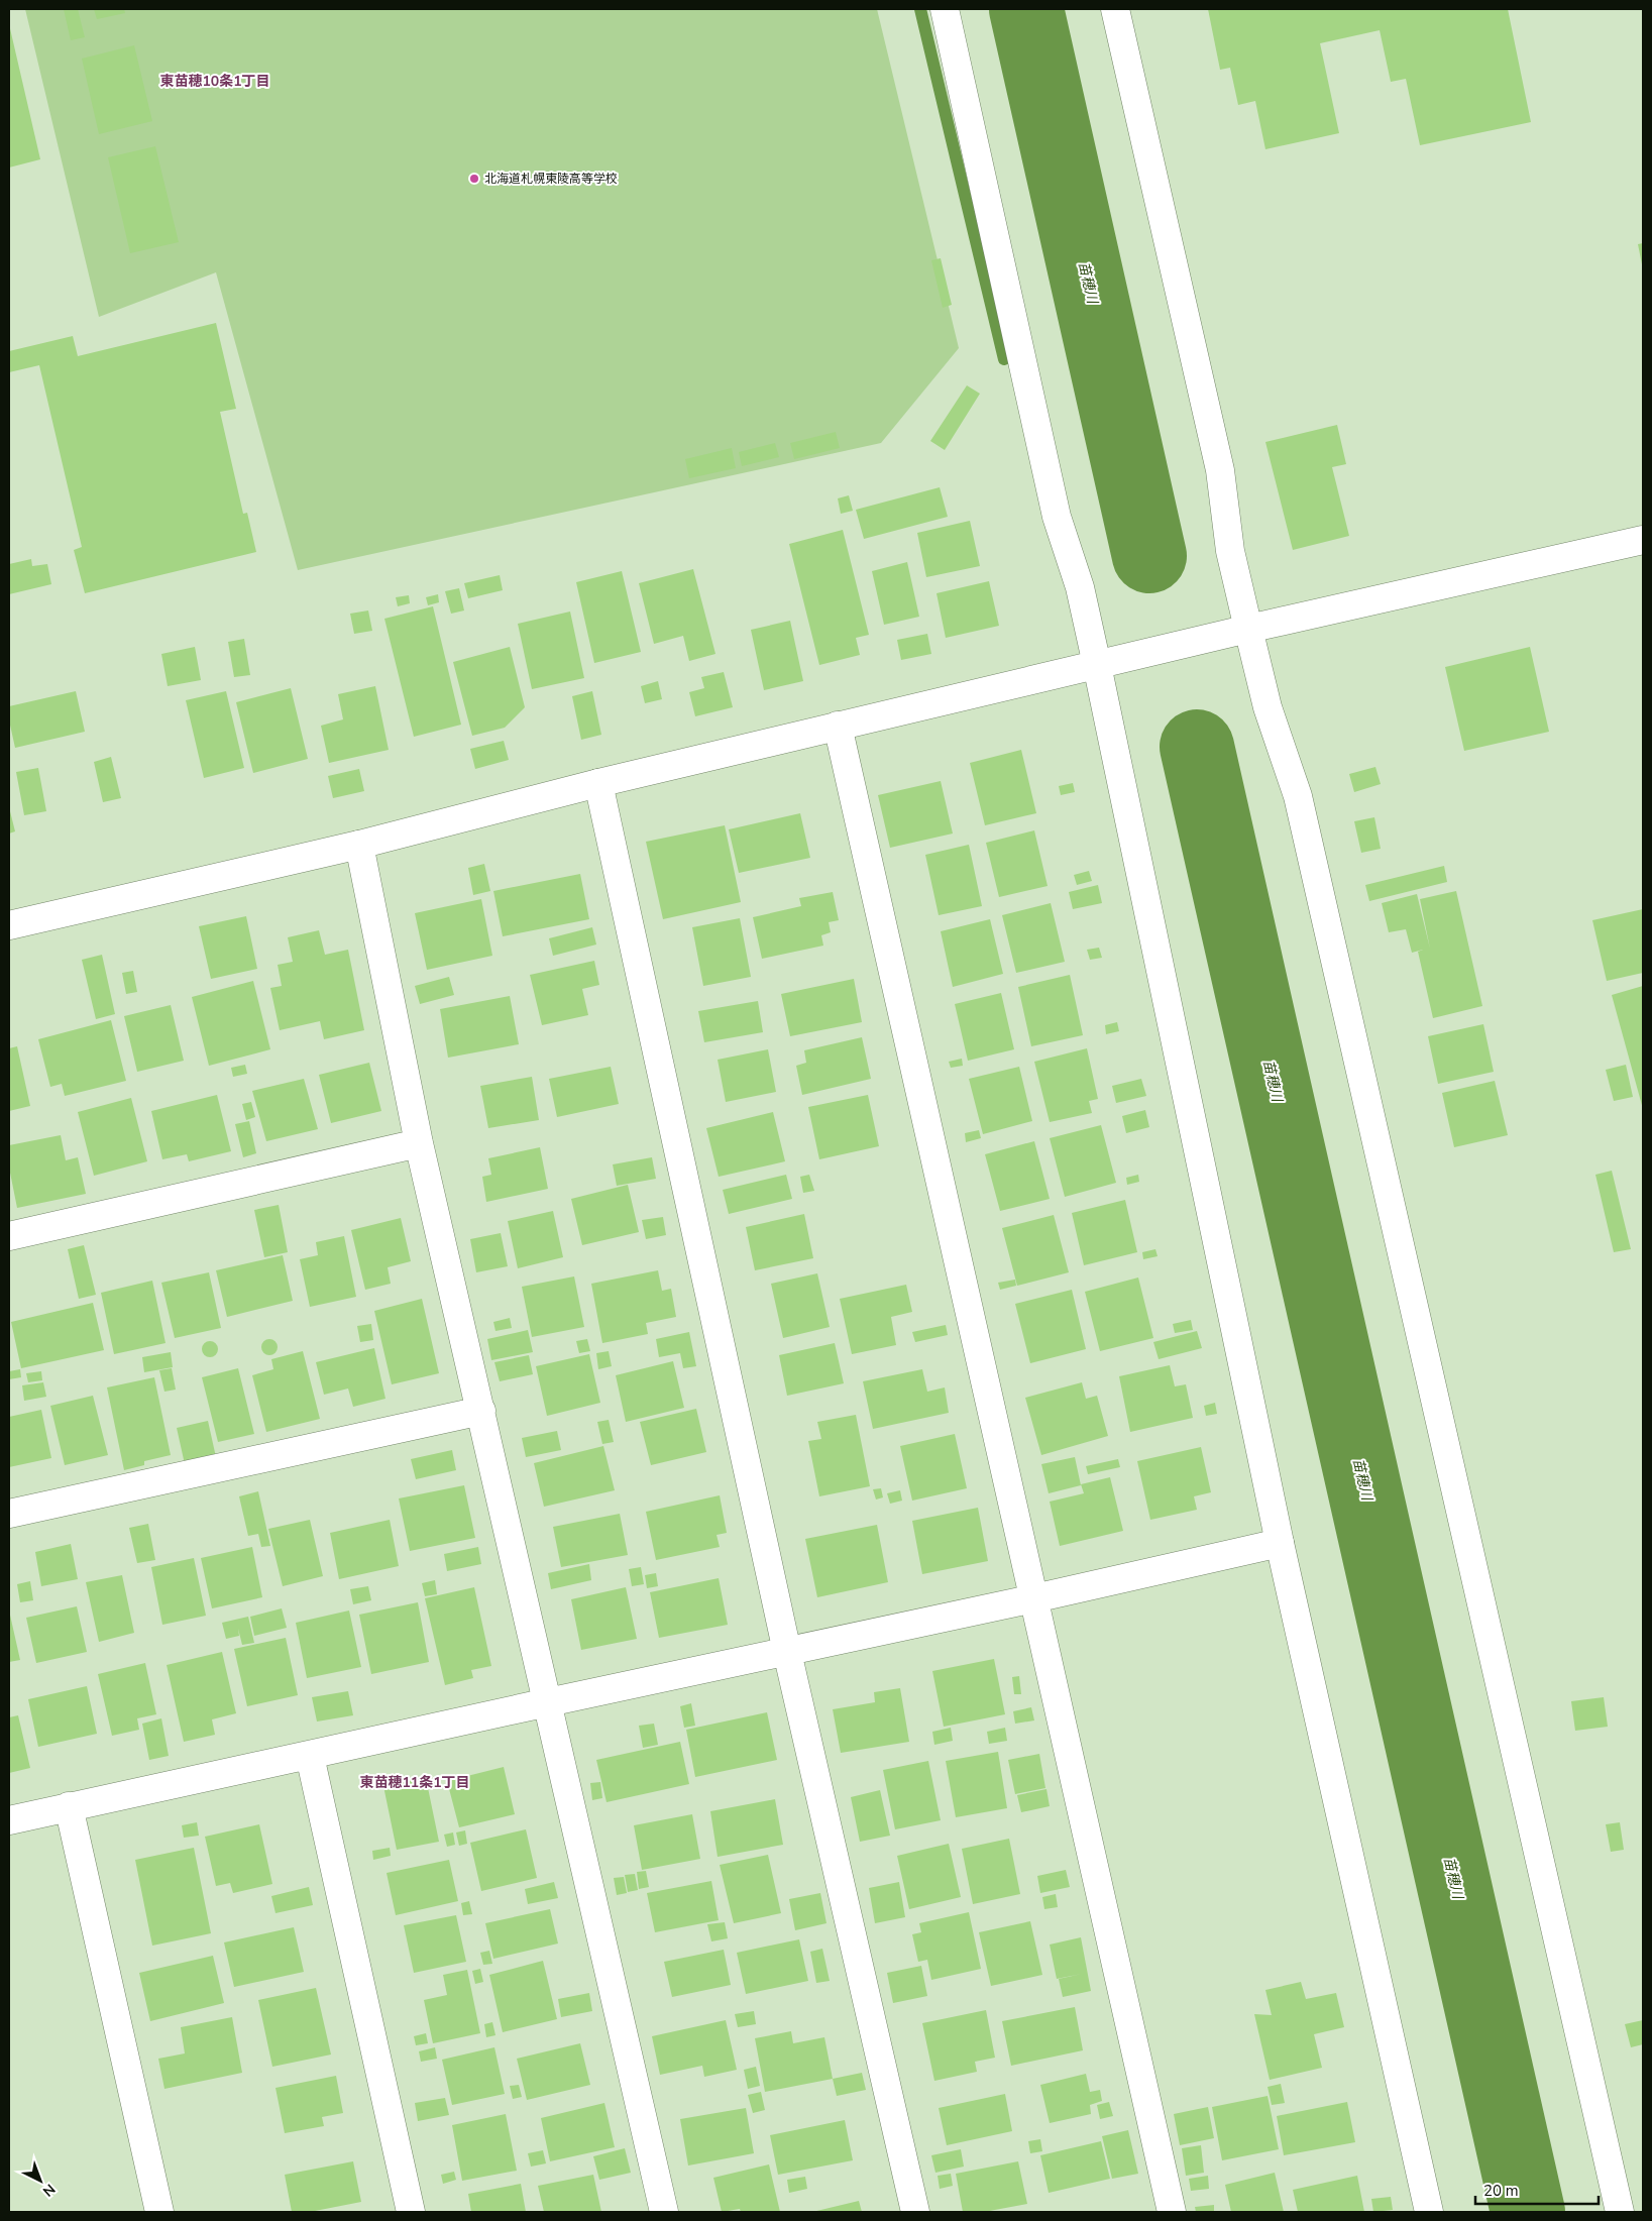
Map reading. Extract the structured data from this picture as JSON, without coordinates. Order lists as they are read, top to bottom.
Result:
{
  "districts": ["東苗穂10条1丁目", "東苗穂11条1丁目"],
  "water": ["苗穂川"],
  "places": ["北海道札幌東陵高等学校"],
  "scale_bar": "20 m",
  "north": "bottom right"
}
